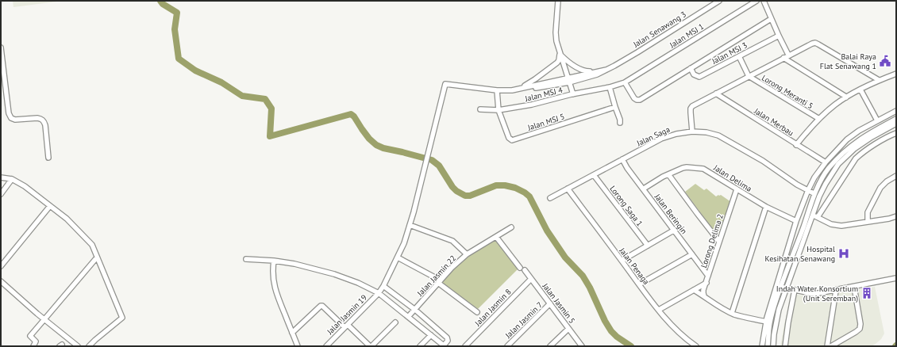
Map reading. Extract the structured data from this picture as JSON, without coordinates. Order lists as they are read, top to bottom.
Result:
{
  "streets": {
    "street": [
      "Jalan Senawang 3",
      "Jalan MSJ 1",
      "Jalan MSJ 3",
      "Lorong Meranti 5",
      "Jalan MSJ 4",
      "Jalan MSJ 5",
      "Jalan Merbau",
      "Jalan Saga",
      "Jalan Delima",
      "Lorong Saga 1",
      "Jalan Beringin",
      "Lorong Delima 2",
      "Jalan Penaga",
      "Jalan Jasmin 22",
      "Jalan Jasmin 5",
      "Jalan Jasmin 8",
      "Jalan Jasmin 19",
      "Jalan Jasmin 7"
    ]
  },
  "crossings": [
    ["Jalan MSJ 1", "Jalan MSJ 4"],
    ["Jalan MSJ 4", "Jalan MSJ 5"],
    ["Jalan Saga", "Lorong Saga 1"],
    ["Jalan Saga", "Jalan Beringin"],
    ["Jalan Saga", "Jalan Penaga"],
    ["Jalan Delima", "Jalan Beringin"],
    ["Jalan Delima", "Lorong Delima 2"],
    ["Jalan Beringin", "Lorong Delima 2"],
    ["Jalan Jasmin 5", "Jalan Jasmin 8"],
    ["Jalan Jasmin 5", "Jalan Jasmin 7"]
  ],
  "places": {
    "public building": ["Balai Raya Flat Senawang 1"],
    "hospital": ["Hospital Kesihatan Senawang"],
    "building": ["Indah Water Konsortium (Unit Seremban)"]
  }
}
